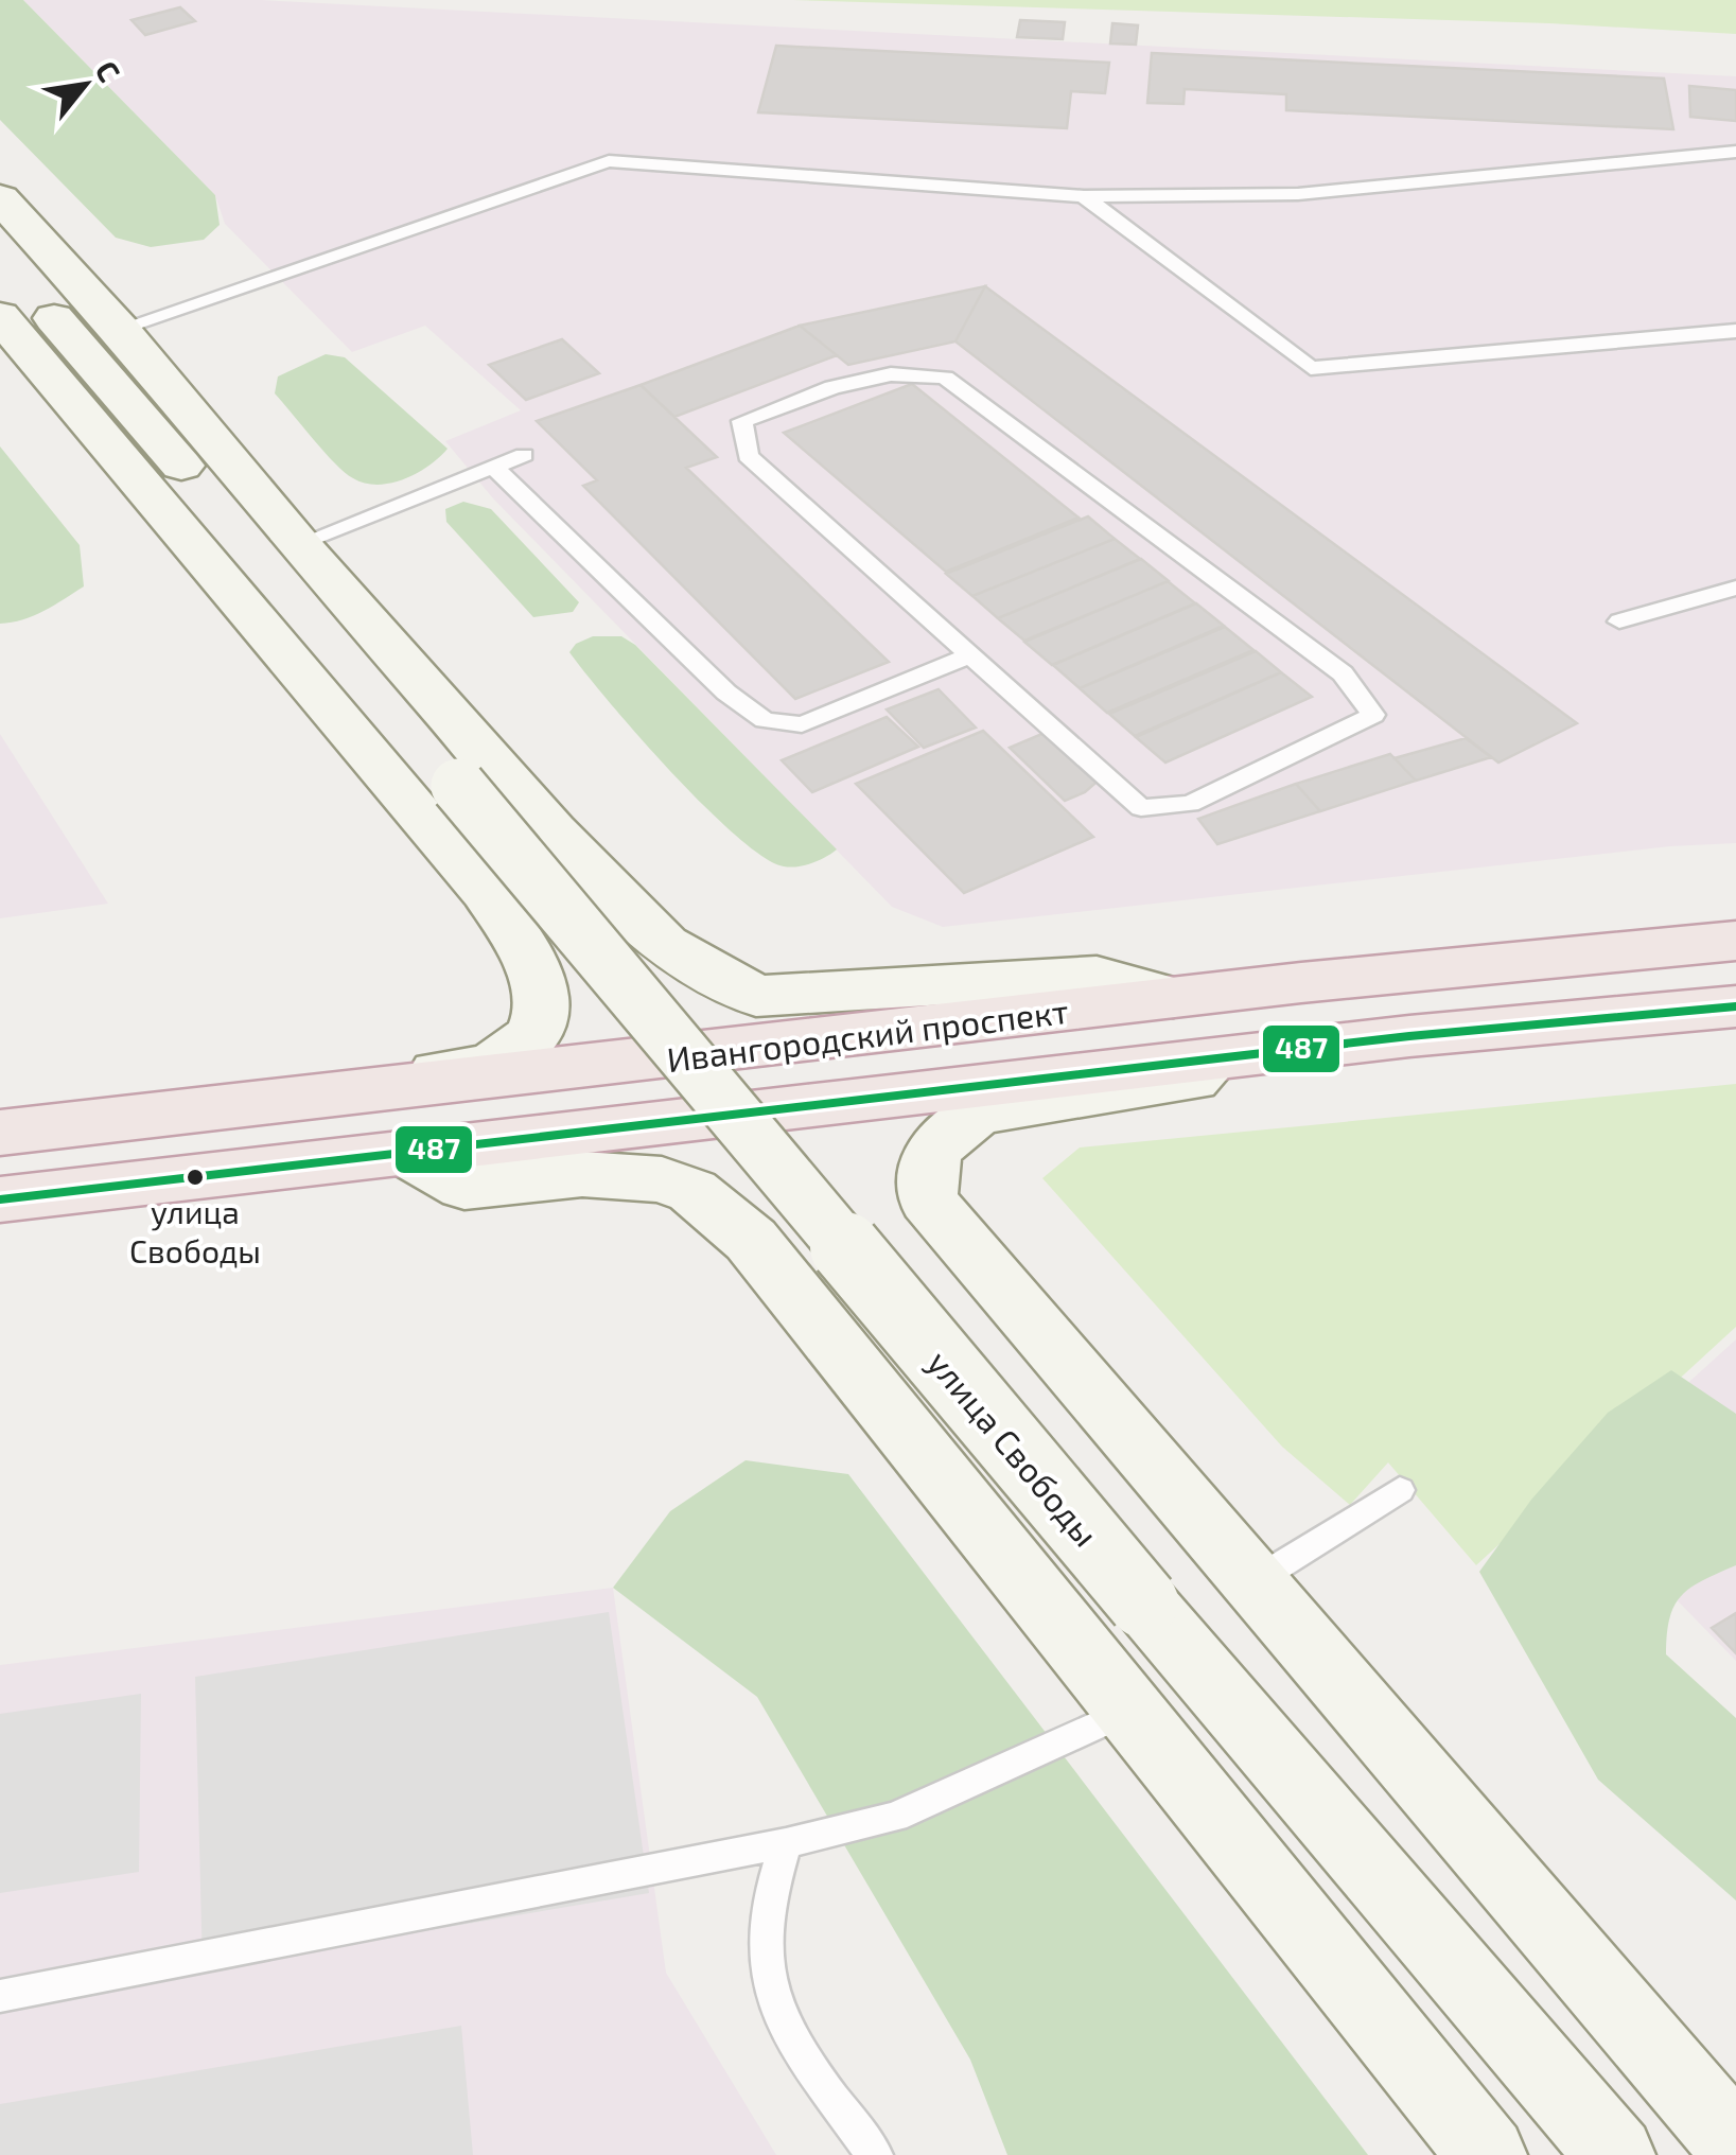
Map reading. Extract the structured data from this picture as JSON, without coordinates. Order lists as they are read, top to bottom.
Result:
{
  "streets": {
    "highway": ["Ивангородский проспект"],
    "main road": ["улица Свободы"]
  },
  "crossings": [
    ["Ивангородский проспект", "улица Свободы"]
  ],
  "places": ["улица Свободы"],
  "lines": ["transit line 487"],
  "north": "top right"
}
